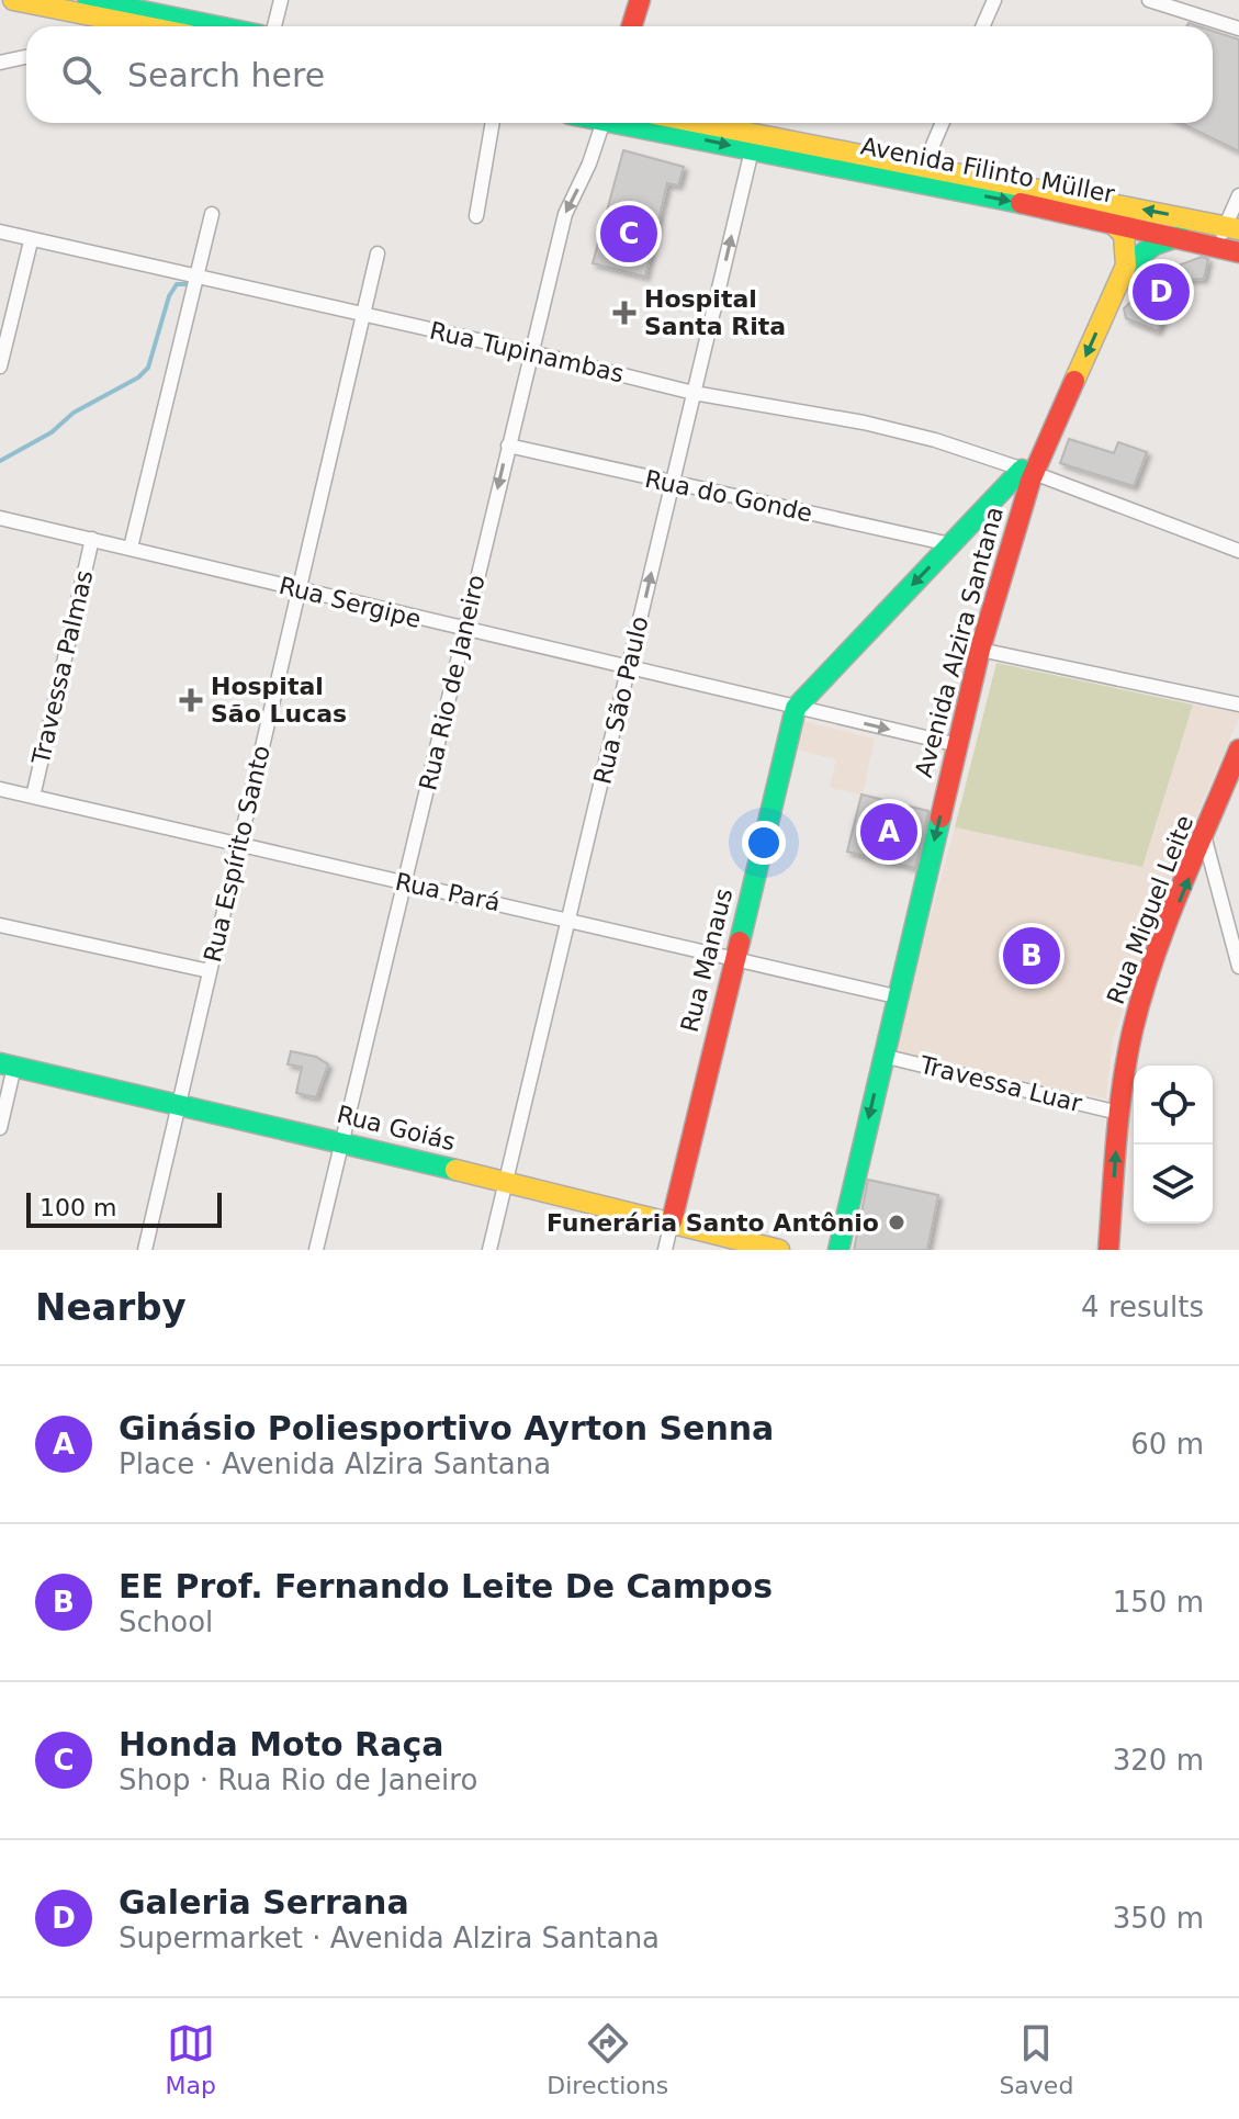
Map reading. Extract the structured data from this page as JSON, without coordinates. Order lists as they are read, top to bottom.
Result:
{
  "streets": {
    "main road": [
      "Avenida Filinto Müller",
      "Avenida Alzira Santana",
      "Rua Miguel Leite",
      "Rua Manaus",
      "Rua Goiás"
    ],
    "street": [
      "Rua Tupinambas",
      "Rua do Gonde",
      "Rua Sergipe",
      "Travessa Palmas",
      "Rua Rio de Janeiro",
      "Rua São Paulo",
      "Rua Espírito Santo",
      "Rua Pará",
      "Travessa Luar"
    ]
  },
  "crossings": [
    ["Avenida Filinto Müller", "Rua São Paulo"],
    ["Rua Tupinambas", "Avenida Alzira Santana"],
    ["Rua Tupinambas", "Rua Rio de Janeiro"],
    ["Rua Tupinambas", "Rua São Paulo"],
    ["Rua Tupinambas", "Rua Espírito Santo"],
    ["Rua Tupinambas", "Rua Manaus"],
    ["Rua do Gonde", "Rua Rio de Janeiro"],
    ["Rua do Gonde", "Rua São Paulo"],
    ["Rua do Gonde", "Rua Manaus"],
    ["Rua Sergipe", "Avenida Alzira Santana"],
    ["Rua Sergipe", "Travessa Palmas"],
    ["Rua Sergipe", "Rua Rio de Janeiro"],
    ["Rua Sergipe", "Rua São Paulo"],
    ["Rua Sergipe", "Rua Espírito Santo"],
    ["Rua Sergipe", "Rua Manaus"],
    ["Avenida Alzira Santana", "Rua Pará"],
    ["Avenida Alzira Santana", "Rua Manaus"],
    ["Avenida Alzira Santana", "Travessa Luar"],
    ["Travessa Palmas", "Rua Pará"],
    ["Rua Rio de Janeiro", "Rua Pará"],
    ["Rua Rio de Janeiro", "Rua Goiás"],
    ["Rua São Paulo", "Rua Pará"],
    ["Rua São Paulo", "Rua Goiás"],
    ["Rua Espírito Santo", "Rua Pará"],
    ["Rua Espírito Santo", "Rua Goiás"],
    ["Rua Pará", "Rua Manaus"],
    ["Rua Miguel Leite", "Travessa Luar"],
    ["Rua Manaus", "Rua Goiás"]
  ],
  "one_way": [
    "Avenida Alzira Santana",
    "Rua Rio de Janeiro",
    "Rua São Paulo",
    "Rua Miguel Leite"
  ],
  "places": {
    "health": ["Hospital Santa Rita", "Hospital São Lucas"],
    "other": ["Funerária Santo Antônio"]
  },
  "scale_bar": "100 m",
  "page": {
    "search": "Search here",
    "pins": [
      "C",
      "D",
      "A",
      "B"
    ],
    "scale": "100 m",
    "heading": ["Nearby", "4 results"],
    "list": [
      {
        "mark": "A",
        "name": "Ginásio Poliesportivo Ayrton Senna",
        "note": "Place · Avenida Alzira Santana",
        "value": "60 m"
      },
      {
        "mark": "B",
        "name": "EE Prof. Fernando Leite De Campos",
        "note": "School",
        "value": "150 m"
      },
      {
        "mark": "C",
        "name": "Honda Moto Raça",
        "note": "Shop · Rua Rio de Janeiro",
        "value": "320 m"
      },
      {
        "mark": "D",
        "name": "Galeria Serrana",
        "note": "Supermarket · Avenida Alzira Santana",
        "value": "350 m"
      }
    ],
    "nav": ["Map", "Directions", "Saved"]
  }
}
